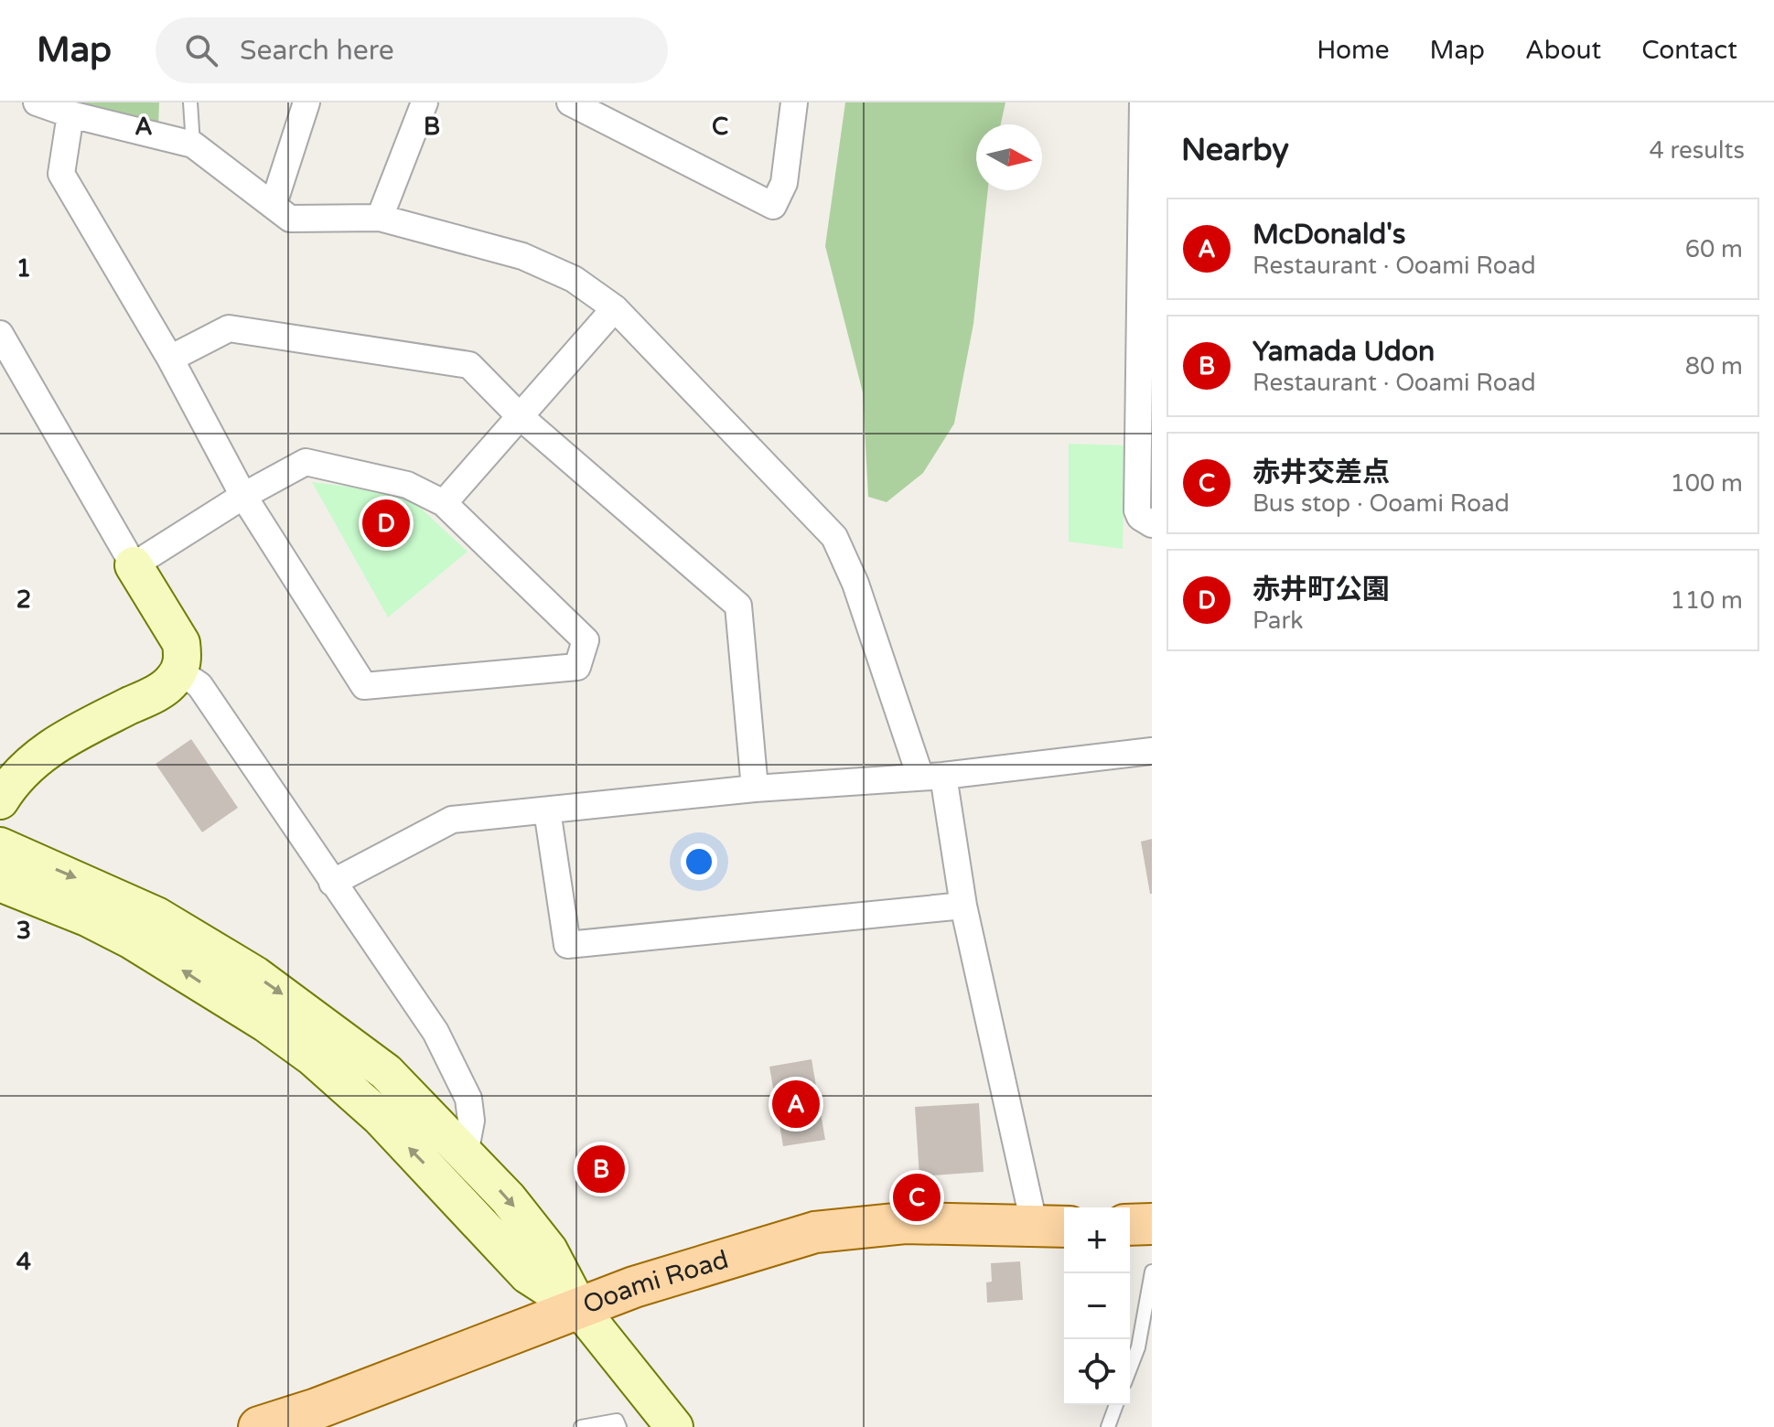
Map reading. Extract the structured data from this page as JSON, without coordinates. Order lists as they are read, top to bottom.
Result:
{
  "streets": {
    "main road": ["Ooami Road"]
  },
  "north": "right",
  "page": {
    "header": "Map",
    "search": "Search here",
    "nav": [
      "Home",
      "Map",
      "About",
      "Contact"
    ],
    "heading": ["Nearby", "4 results"],
    "list": [
      {
        "mark": "A",
        "name": "McDonald's",
        "note": "Restaurant · Ooami Road",
        "value": "60 m"
      },
      {
        "mark": "B",
        "name": "Yamada Udon",
        "note": "Restaurant · Ooami Road",
        "value": "80 m"
      },
      {
        "mark": "C",
        "name": "赤井交差点",
        "note": "Bus stop · Ooami Road",
        "value": "100 m"
      },
      {
        "mark": "D",
        "name": "赤井町公園",
        "note": "Park",
        "value": "110 m"
      }
    ],
    "pins": [
      "D",
      "A",
      "B",
      "C"
    ],
    "map_buttons": ["+", "−"]
  },
  "grid": {
    "columns": ["A", "B", "C"],
    "rows": [
      "1",
      "2",
      "3",
      "4"
    ]
  }
}
